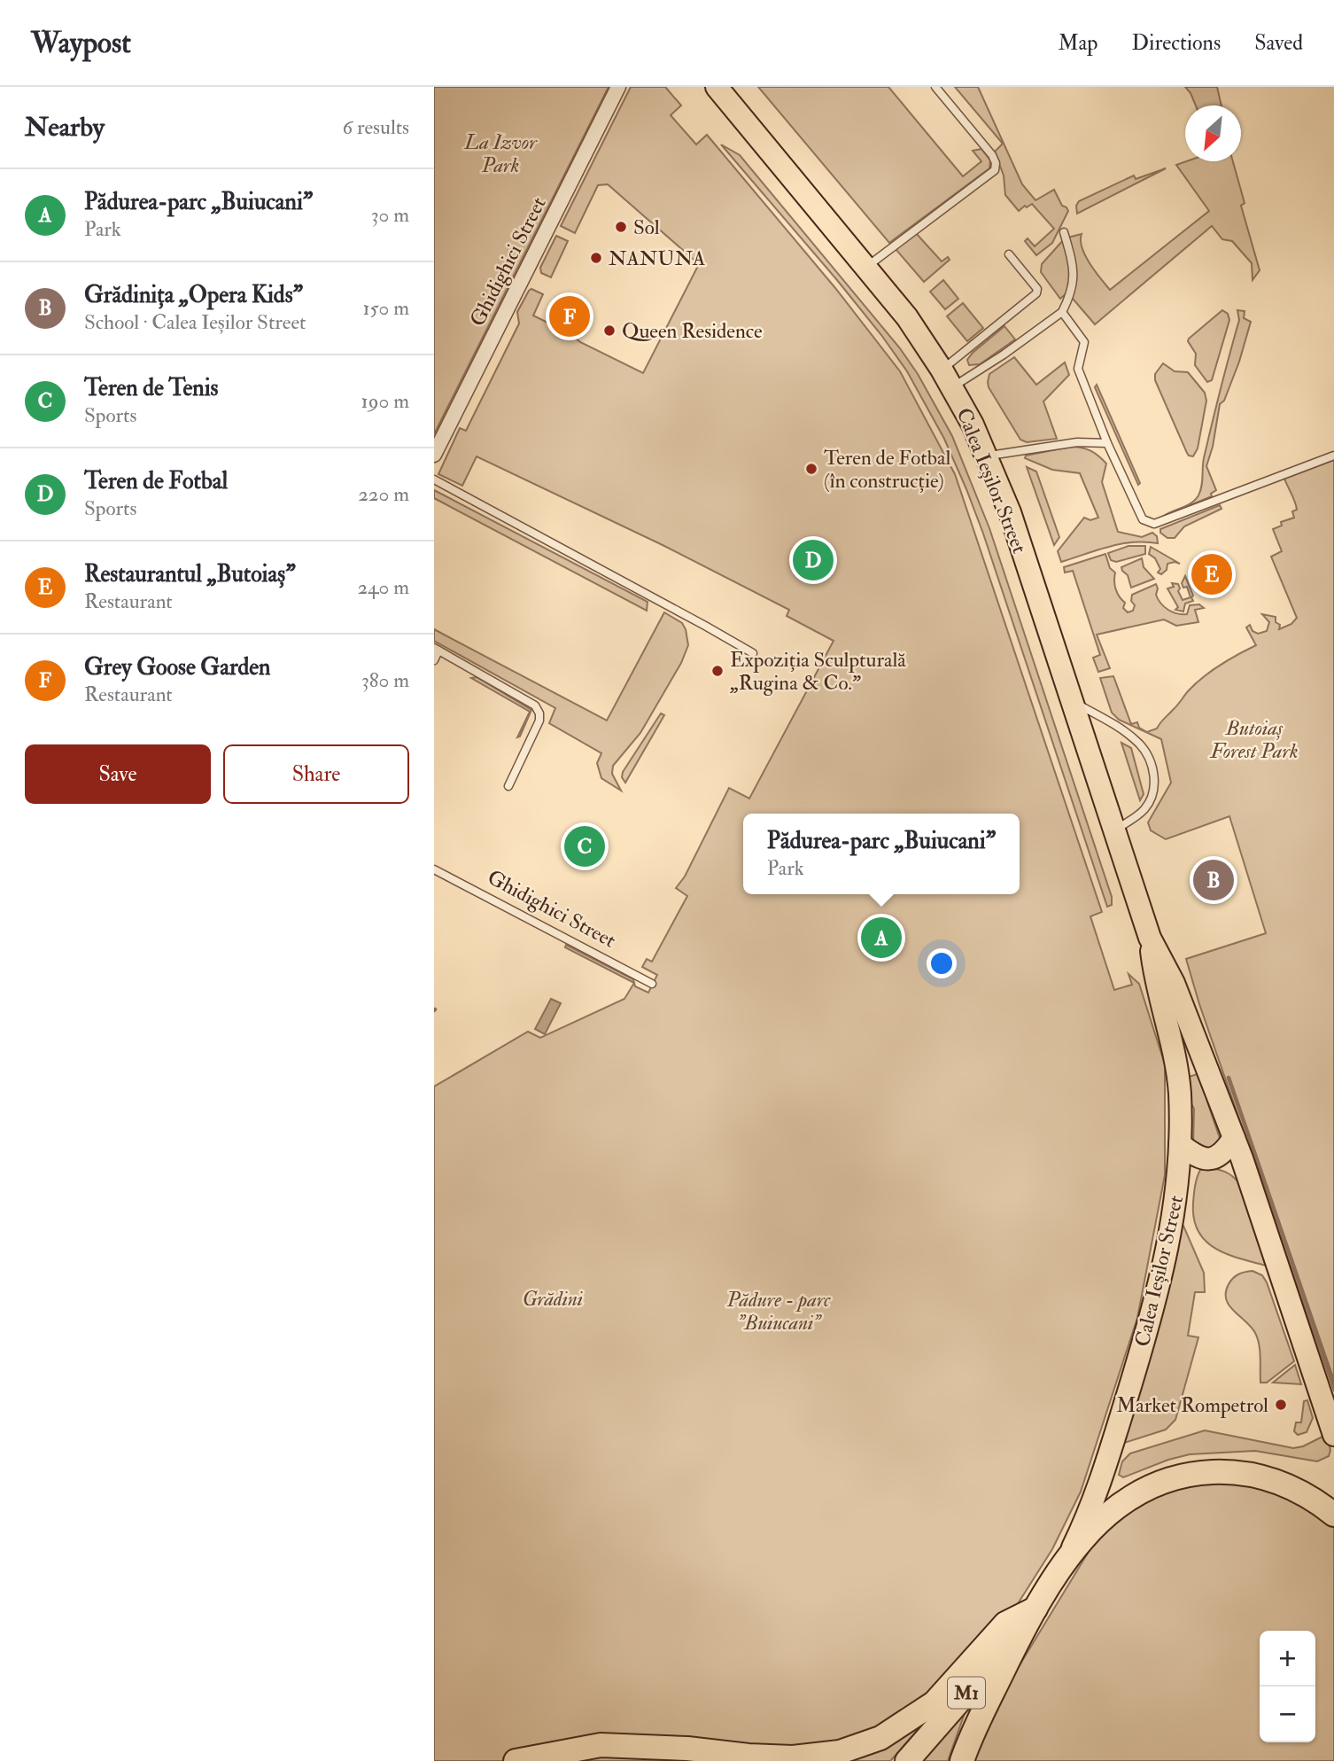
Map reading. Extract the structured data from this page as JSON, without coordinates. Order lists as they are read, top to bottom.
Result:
{
  "streets": {
    "highway": ["M1"],
    "main road": ["Calea Ieșilor Street"],
    "street": ["Ghidighici Street"]
  },
  "parks": [
    "La Izvor Park",
    "Butoiaș Forest Park",
    "Grădini",
    "Pădure - parc \"Buiucani\""
  ],
  "places": [
    "Sol",
    "NANUNA",
    "Queen Residence",
    "Teren de Fotbal (în construcție)",
    "Expoziția Sculpturală „Rugina & Co.”",
    "Market Rompetrol"
  ],
  "north": "bottom left",
  "page": {
    "header": "Waypost",
    "nav": ["Map", "Directions", "Saved"],
    "heading": ["Nearby", "6 results"],
    "list": [
      {
        "mark": "A",
        "name": "Pădurea-parc „Buiucani”",
        "note": "Park",
        "value": "30 m"
      },
      {
        "mark": "B",
        "name": "Grădinița „Opera Kids”",
        "note": "School · Calea Ieșilor Street",
        "value": "150 m"
      },
      {
        "mark": "C",
        "name": "Teren de Tenis",
        "note": "Sports",
        "value": "190 m"
      },
      {
        "mark": "D",
        "name": "Teren de Fotbal",
        "note": "Sports",
        "value": "220 m"
      },
      {
        "mark": "E",
        "name": "Restaurantul „Butoiaș”",
        "note": "Restaurant",
        "value": "240 m"
      },
      {
        "mark": "F",
        "name": "Grey Goose Garden",
        "note": "Restaurant",
        "value": "380 m"
      }
    ],
    "pins": [
      "F",
      "D",
      "E",
      "C",
      "B",
      "A"
    ],
    "buttons": ["Save", "Share"],
    "popup": ["Pădurea-parc „Buiucani”", "Park"],
    "map_buttons": ["+", "−"]
  }
}
